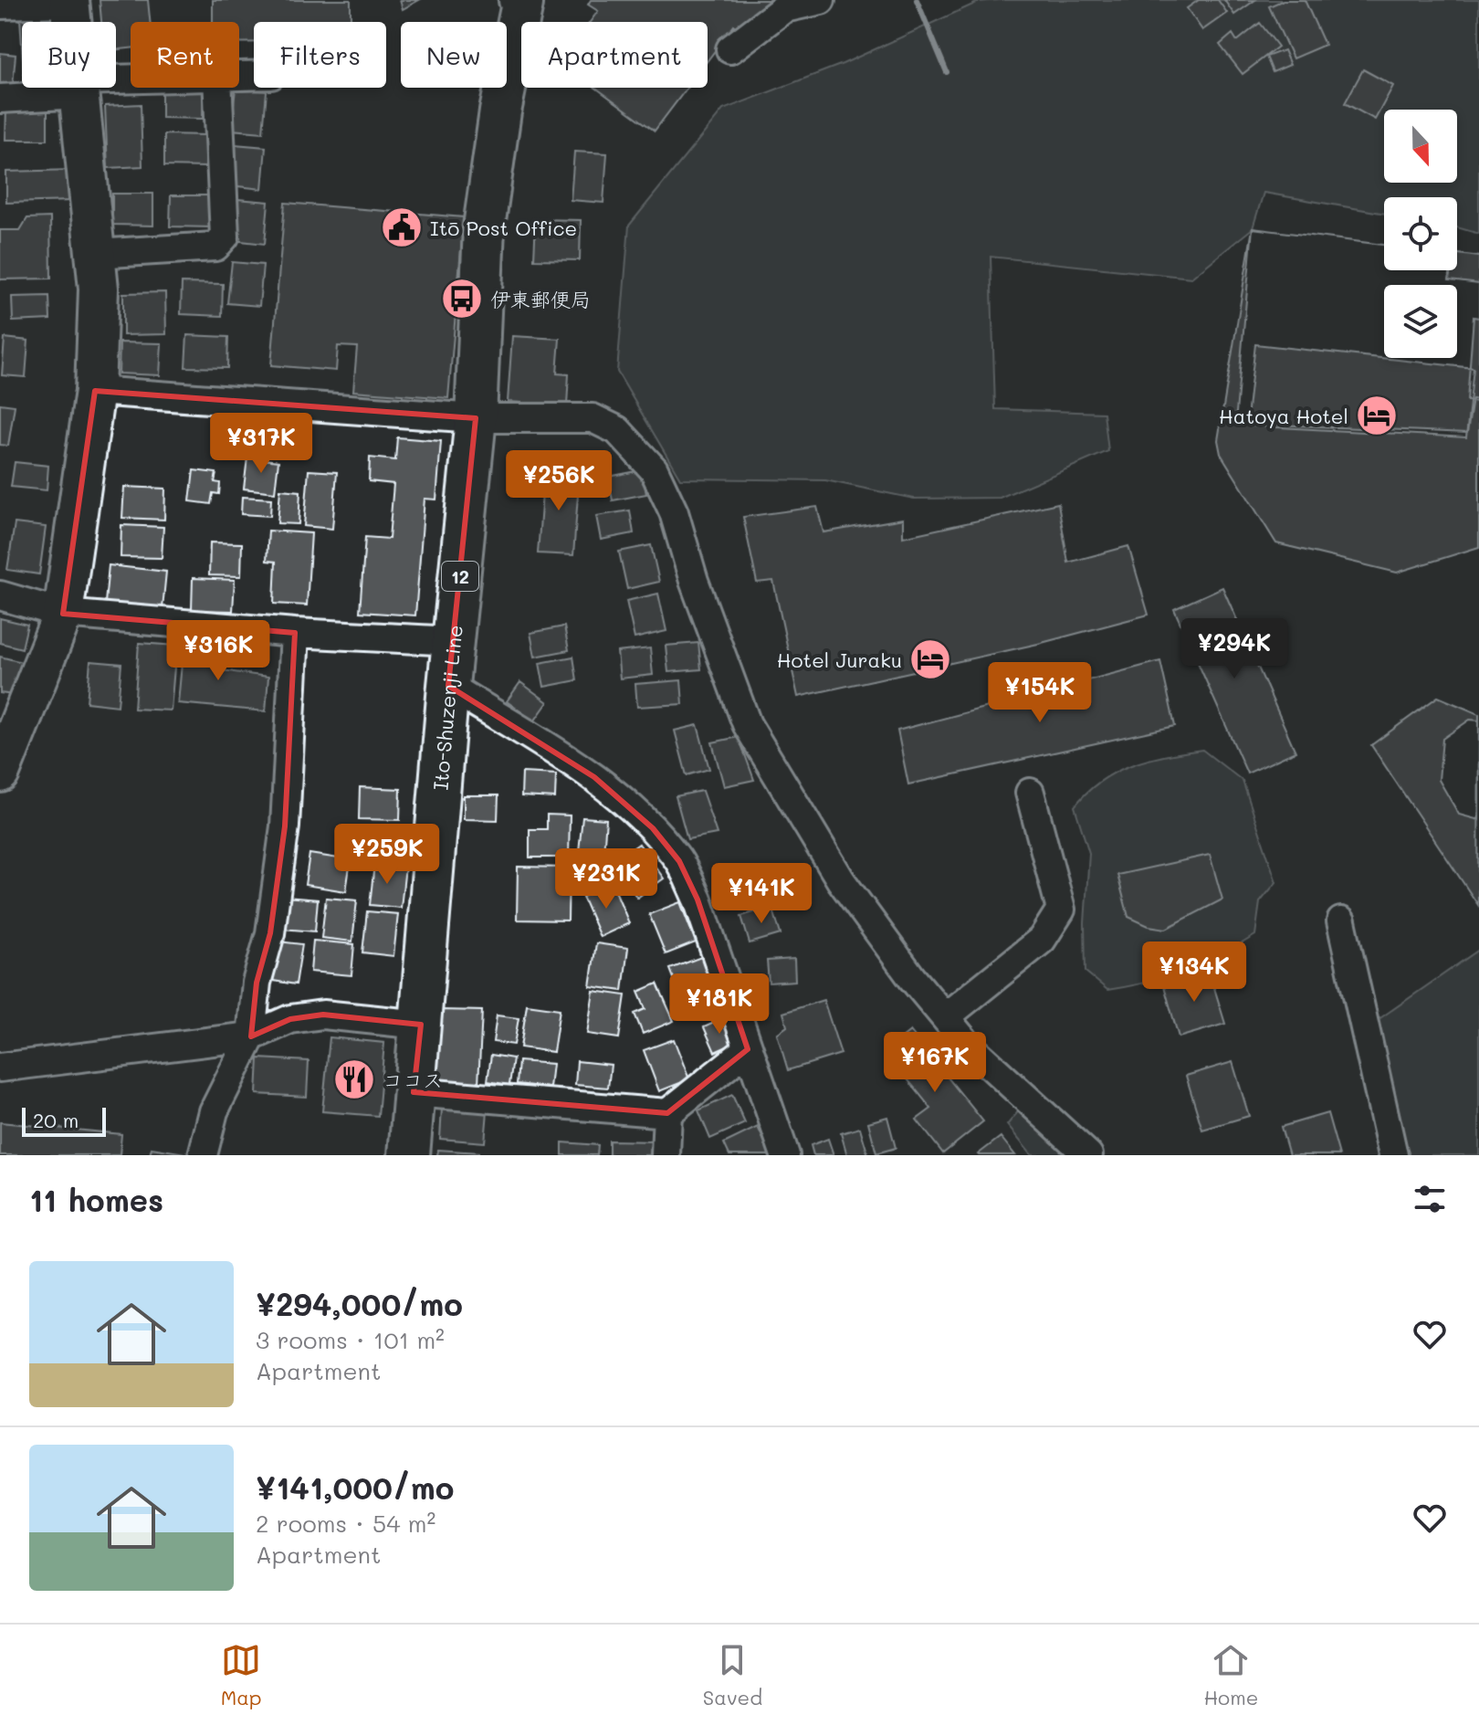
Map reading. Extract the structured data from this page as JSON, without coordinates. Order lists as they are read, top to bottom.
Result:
{
  "streets": {
    "main road": ["12", "Ito-Shuzenji Line"]
  },
  "places": {
    "public building": ["Itō Post Office"],
    "bus stop": ["伊東郵便局"],
    "hotel": ["Hatoya Hotel", "Hotel Juraku"],
    "restaurant": ["ココス"]
  },
  "scale_bar": "20 m",
  "north": "bottom",
  "page": {
    "chip": [
      "Buy",
      "Rent",
      "Filters",
      "New",
      "Apartment"
    ],
    "price": [
      "¥317K",
      "¥256K",
      "¥294K",
      "¥316K",
      "¥154K",
      "¥259K",
      "¥231K",
      "¥141K",
      "¥134K",
      "¥181K",
      "¥167K"
    ],
    "scale": "20 m",
    "heading": "11 homes",
    "list": [
      {
        "name": "¥294,000/mo",
        "note": "3 rooms · 101 m² · Apartment"
      },
      {
        "name": "¥141,000/mo",
        "note": "2 rooms · 54 m² · Apartment"
      }
    ],
    "tabs": ["Map", "Saved", "Home"]
  }
}
